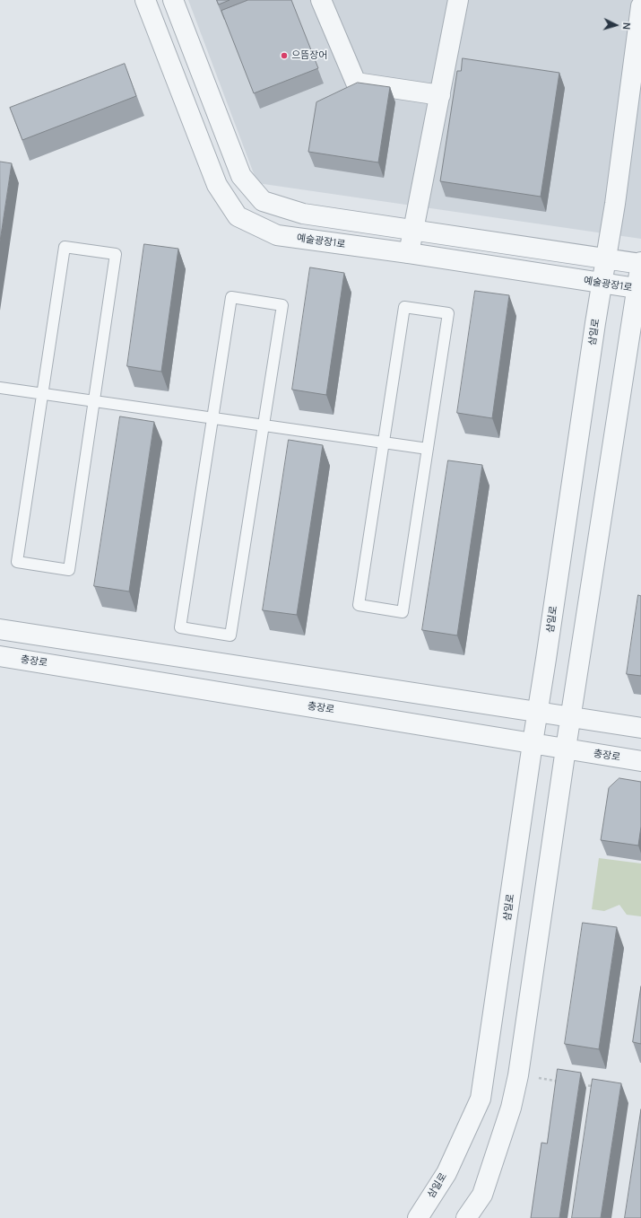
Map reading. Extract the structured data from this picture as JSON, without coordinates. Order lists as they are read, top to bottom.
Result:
{
  "streets": {
    "street": ["예술광장1로", "삼일로", "충장로"]
  },
  "crossings": [
    ["예술광장1로", "삼일로"],
    ["삼일로", "충장로"]
  ],
  "places": ["으뜸장어"],
  "north": "right"
}
